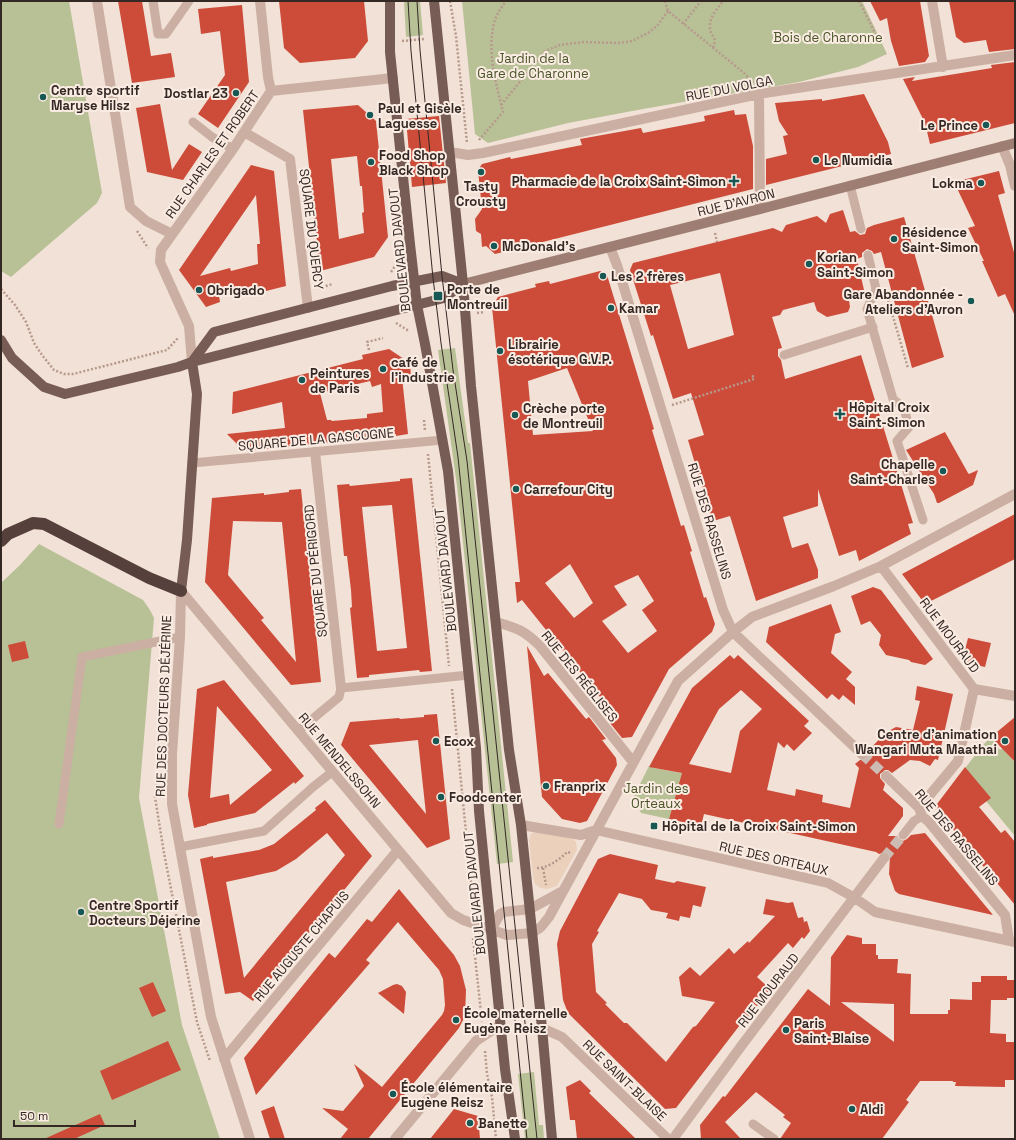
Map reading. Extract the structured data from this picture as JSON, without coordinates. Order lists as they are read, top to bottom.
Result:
{
  "streets": {
    "main road": ["BOULEVARD DAVOUT", "RUE DES DOCTEURS DÉJÉRINE"],
    "street": [
      "RUE DU VOLGA",
      "RUE CHARLES ET ROBERT",
      "RUE D'AVRON",
      "SQUARE DU QUERCY",
      "RUE DES RASSELINS",
      "SQUARE DU PÉRIGORD",
      "RUE MOURAUD",
      "RUE DES RÉGLISES",
      "RUE MENDELSSOHN",
      "RUE DES ORTEAUX",
      "RUE AUGUSTE CHAPUIS",
      "RUE SAINT-BLAISE"
    ],
    "lane": ["SQUARE DE LA GASCOGNE"]
  },
  "crossings": [
    ["RUE CHARLES ET ROBERT", "SQUARE DU QUERCY"],
    ["RUE CHARLES ET ROBERT", "BOULEVARD DAVOUT"],
    ["RUE D'AVRON", "RUE DES RASSELINS"],
    ["BOULEVARD DAVOUT", "SQUARE DE LA GASCOGNE"],
    ["BOULEVARD DAVOUT", "RUE MENDELSSOHN"],
    ["SQUARE DE LA GASCOGNE", "SQUARE DU PÉRIGORD"],
    ["SQUARE DE LA GASCOGNE", "RUE DES DOCTEURS DÉJÉRINE"],
    ["RUE DES RASSELINS", "RUE MOURAUD"],
    ["RUE DES RASSELINS", "RUE DES ORTEAUX"],
    ["RUE MOURAUD", "RUE DES ORTEAUX"],
    ["RUE DES DOCTEURS DÉJÉRINE", "RUE MENDELSSOHN"],
    ["RUE DES DOCTEURS DÉJÉRINE", "RUE AUGUSTE CHAPUIS"],
    ["RUE MENDELSSOHN", "RUE AUGUSTE CHAPUIS"]
  ],
  "parks": ["Bois de Charonne", "Jardin de la Gare de Charonne", "Jardin des Orteaux"],
  "places": {
    "other": [
      "Dostlar 23",
      "Centre sportif Maryse Hilsz",
      "Paul et Gisèle Laguesse",
      "Le Prince",
      "Le Numidia",
      "Food Shop Black Shop",
      "Tasty Crousty",
      "Lokma",
      "Résidence Saint-Simon",
      "McDonald's",
      "Korian Saint-Simon",
      "Les 2 frères",
      "Obrigado",
      "Gare Abandonnée - Ateliers d’Avron",
      "Kamar",
      "Librairie ésotérique G.V.P.",
      "café de l'industrie",
      "Peintures de Paris",
      "Crèche porte de Montreuil",
      "Chapelle Saint-Charles",
      "Carrefour City",
      "Ecox",
      "Centre d’animation Wangari Muta Maathai",
      "Franprix",
      "Foodcenter",
      "Centre Sportif Docteurs Déjerine",
      "École maternelle Eugène Reisz",
      "Paris Saint-Blaise",
      "École élémentaire Eugène Reisz",
      "Aldi",
      "Banette"
    ],
    "health": ["Pharmacie de la Croix Saint-Simon", "Hôpital Croix Saint-Simon"],
    "transit": ["Porte de Montreuil", "Hôpital de la Croix Saint-Simon"]
  },
  "scale_bar": "50 m"
}
